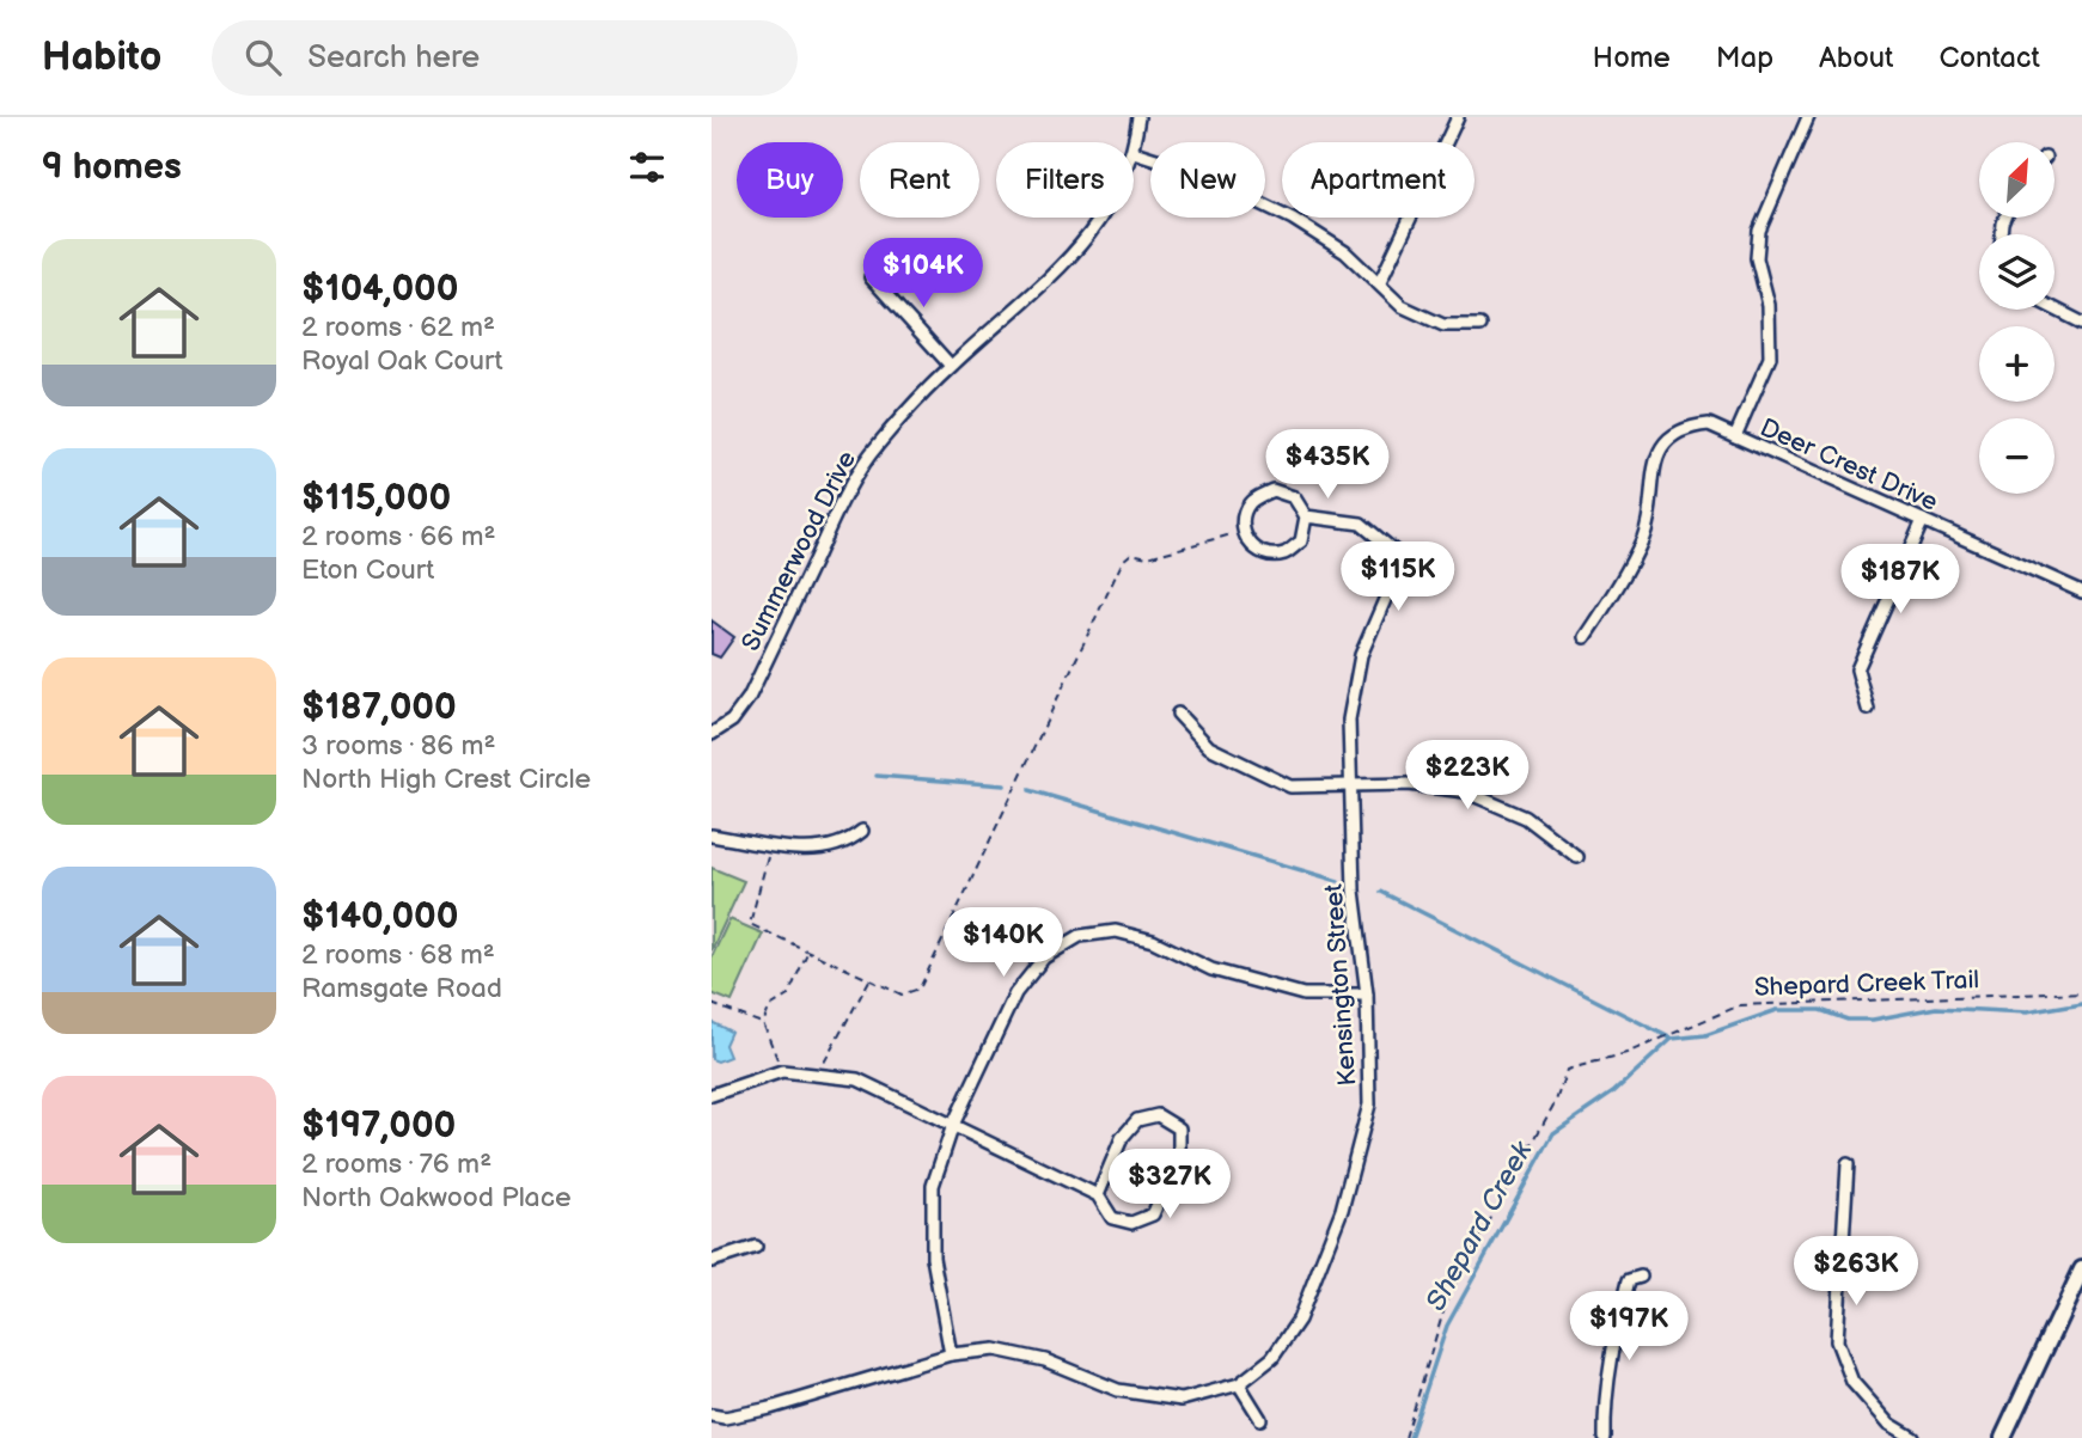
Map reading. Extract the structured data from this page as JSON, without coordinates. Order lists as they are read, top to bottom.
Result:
{
  "streets": {
    "street": ["Deer Crest Drive", "Summerwood Drive", "Kensington Street"],
    "path": ["Shepard Creek Trail"]
  },
  "water": ["Shepard Creek"],
  "north": "top right",
  "page": {
    "header": "Habito",
    "search": "Search here",
    "nav": [
      "Home",
      "Map",
      "About",
      "Contact"
    ],
    "heading": "9 homes",
    "map_buttons": ["+", "−"],
    "chip": [
      "Buy",
      "Rent",
      "Filters",
      "New",
      "Apartment"
    ],
    "list": [
      {
        "name": "$104,000",
        "note": "2 rooms · 62 m² · Royal Oak Court"
      },
      {
        "name": "$115,000",
        "note": "2 rooms · 66 m² · Eton Court"
      },
      {
        "name": "$187,000",
        "note": "3 rooms · 86 m² · North High Crest Circle"
      },
      {
        "name": "$140,000",
        "note": "2 rooms · 68 m² · Ramsgate Road"
      },
      {
        "name": "$197,000",
        "note": "2 rooms · 76 m² · North Oakwood Place"
      }
    ],
    "price": [
      "$104K",
      "$435K",
      "$115K",
      "$187K",
      "$223K",
      "$140K",
      "$327K",
      "$263K",
      "$197K"
    ]
  }
}
